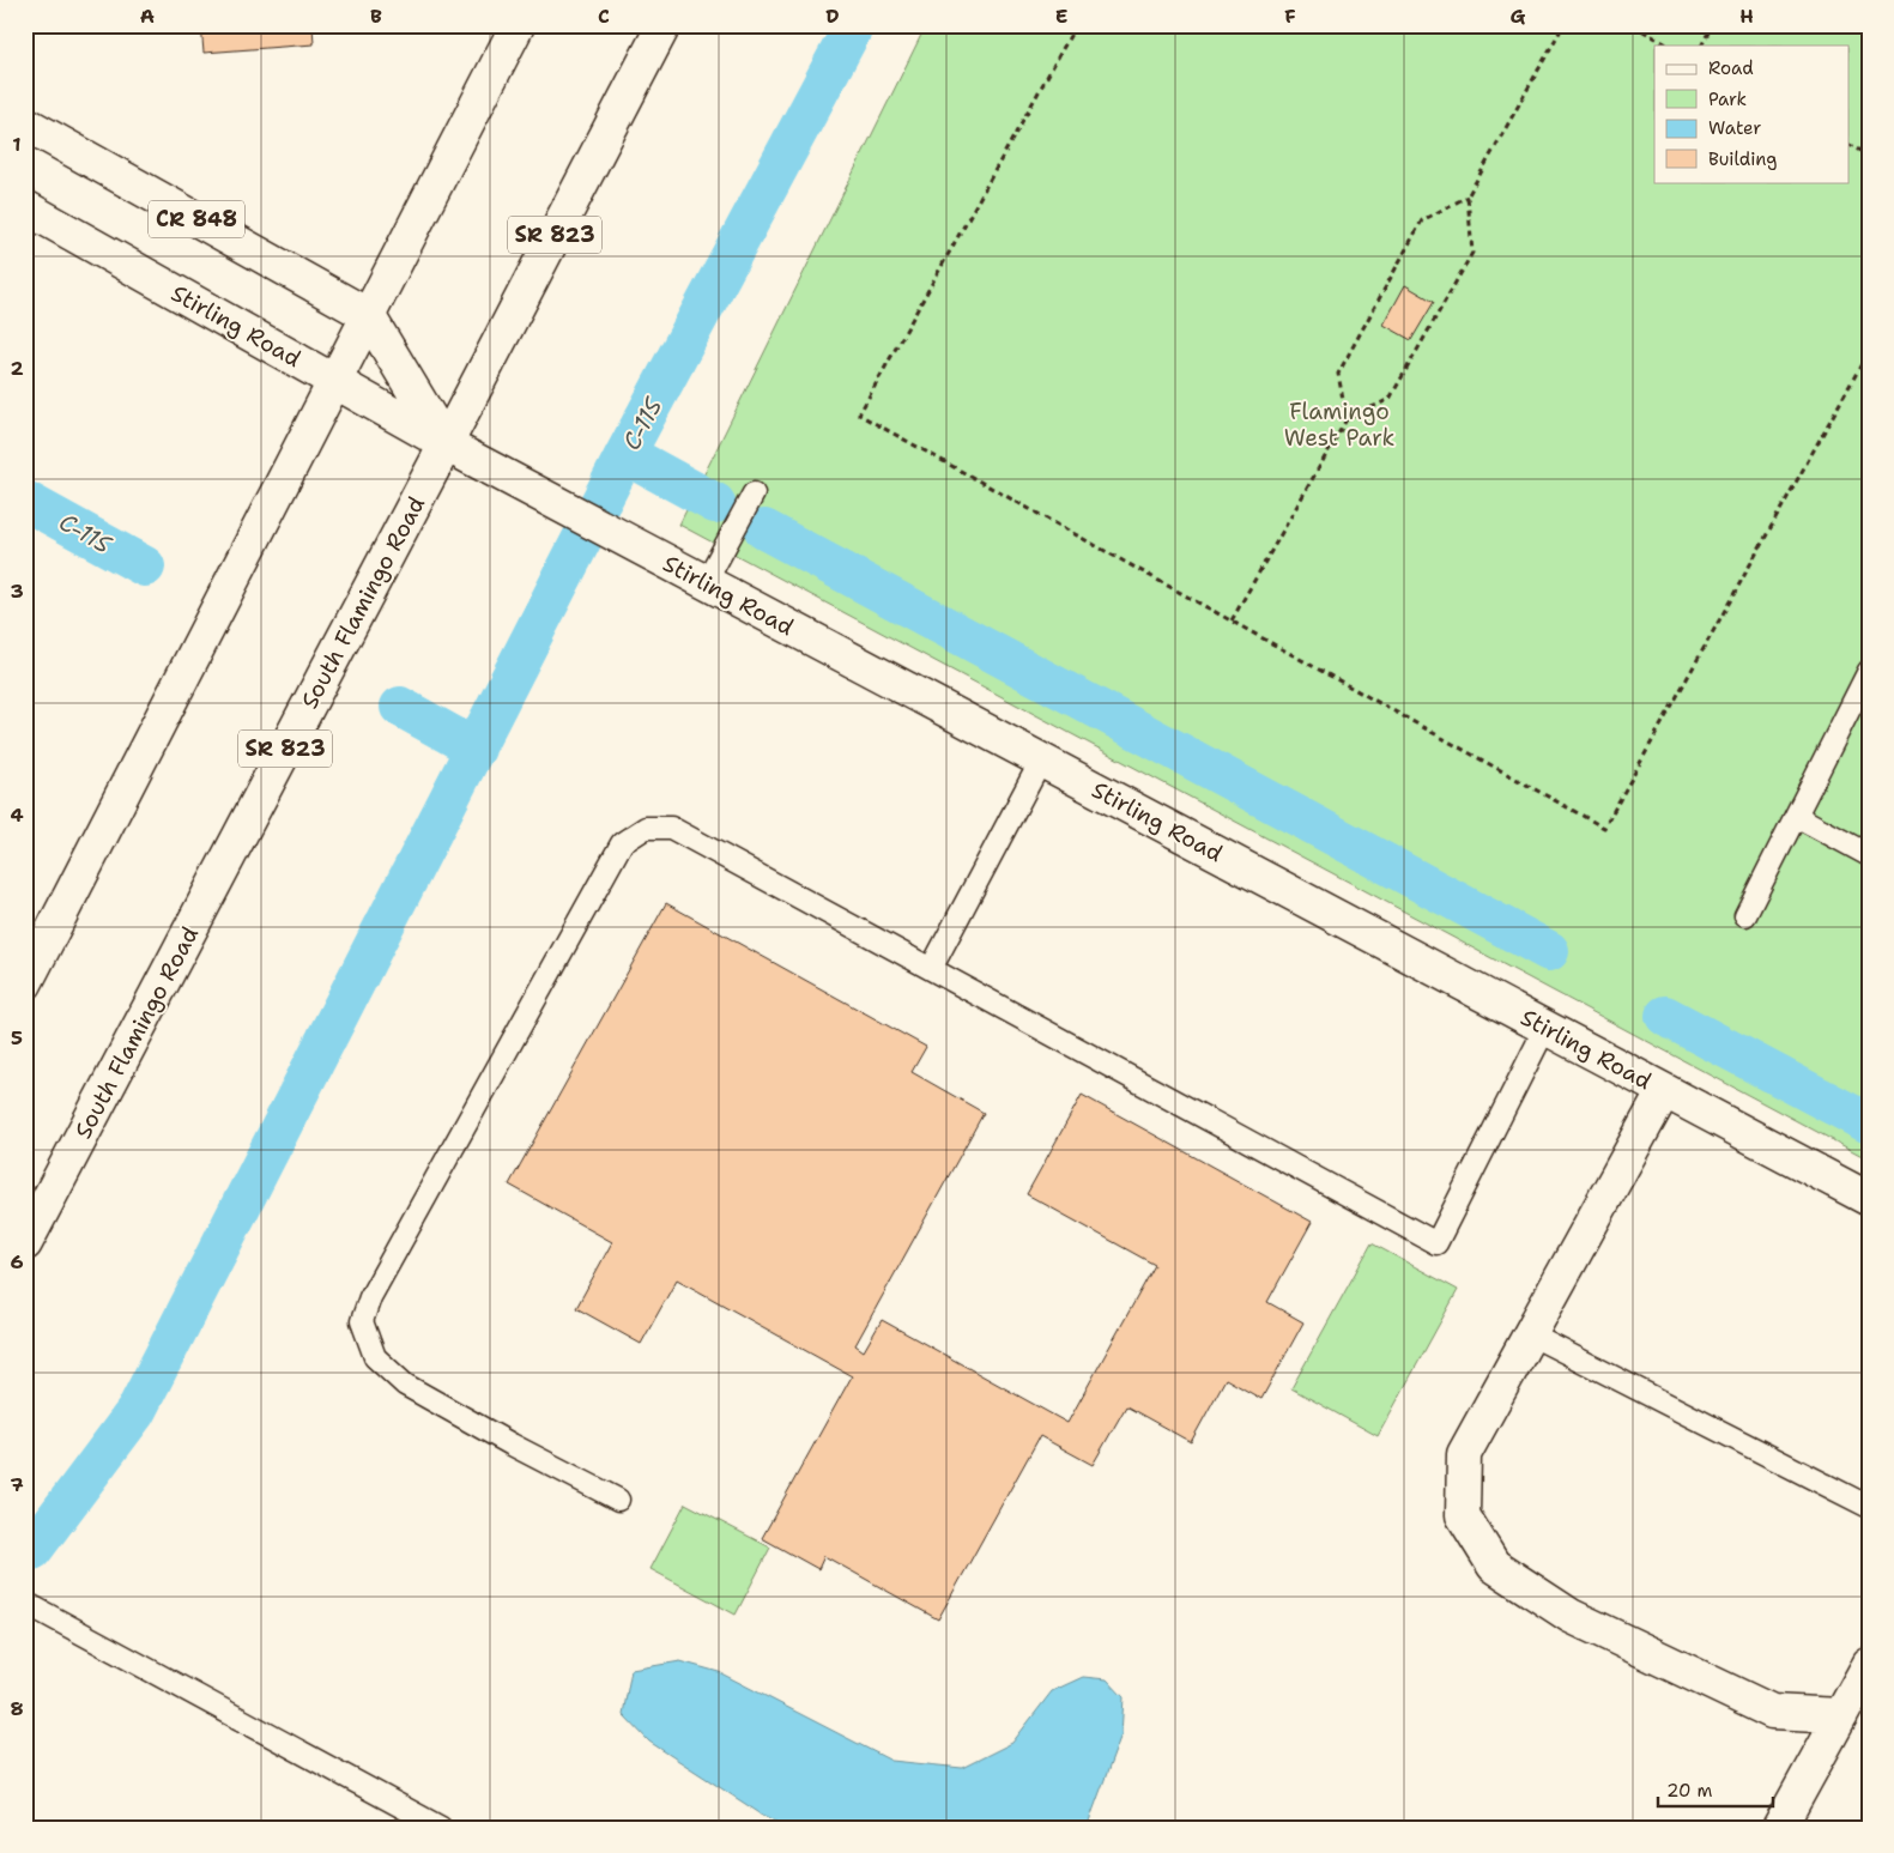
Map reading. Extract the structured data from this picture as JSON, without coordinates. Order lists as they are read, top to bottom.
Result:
{
  "streets": {
    "main road": [
      "CR 848",
      "SR 823",
      "Stirling Road",
      "South Flamingo Road"
    ]
  },
  "crossings": [
    ["CR 848", "Stirling Road"],
    ["CR 848", "South Flamingo Road"],
    ["Stirling Road", "South Flamingo Road"]
  ],
  "water": ["C-11S"],
  "parks": ["Flamingo West Park"],
  "legend": [
    "Road",
    "Park",
    "Water",
    "Building"
  ],
  "scale_bar": "20 m",
  "grid": {
    "columns": [
      "A",
      "B",
      "C",
      "D",
      "E",
      "F",
      "G",
      "H"
    ],
    "rows": [
      "1",
      "2",
      "3",
      "4",
      "5",
      "6",
      "7",
      "8"
    ]
  }
}
